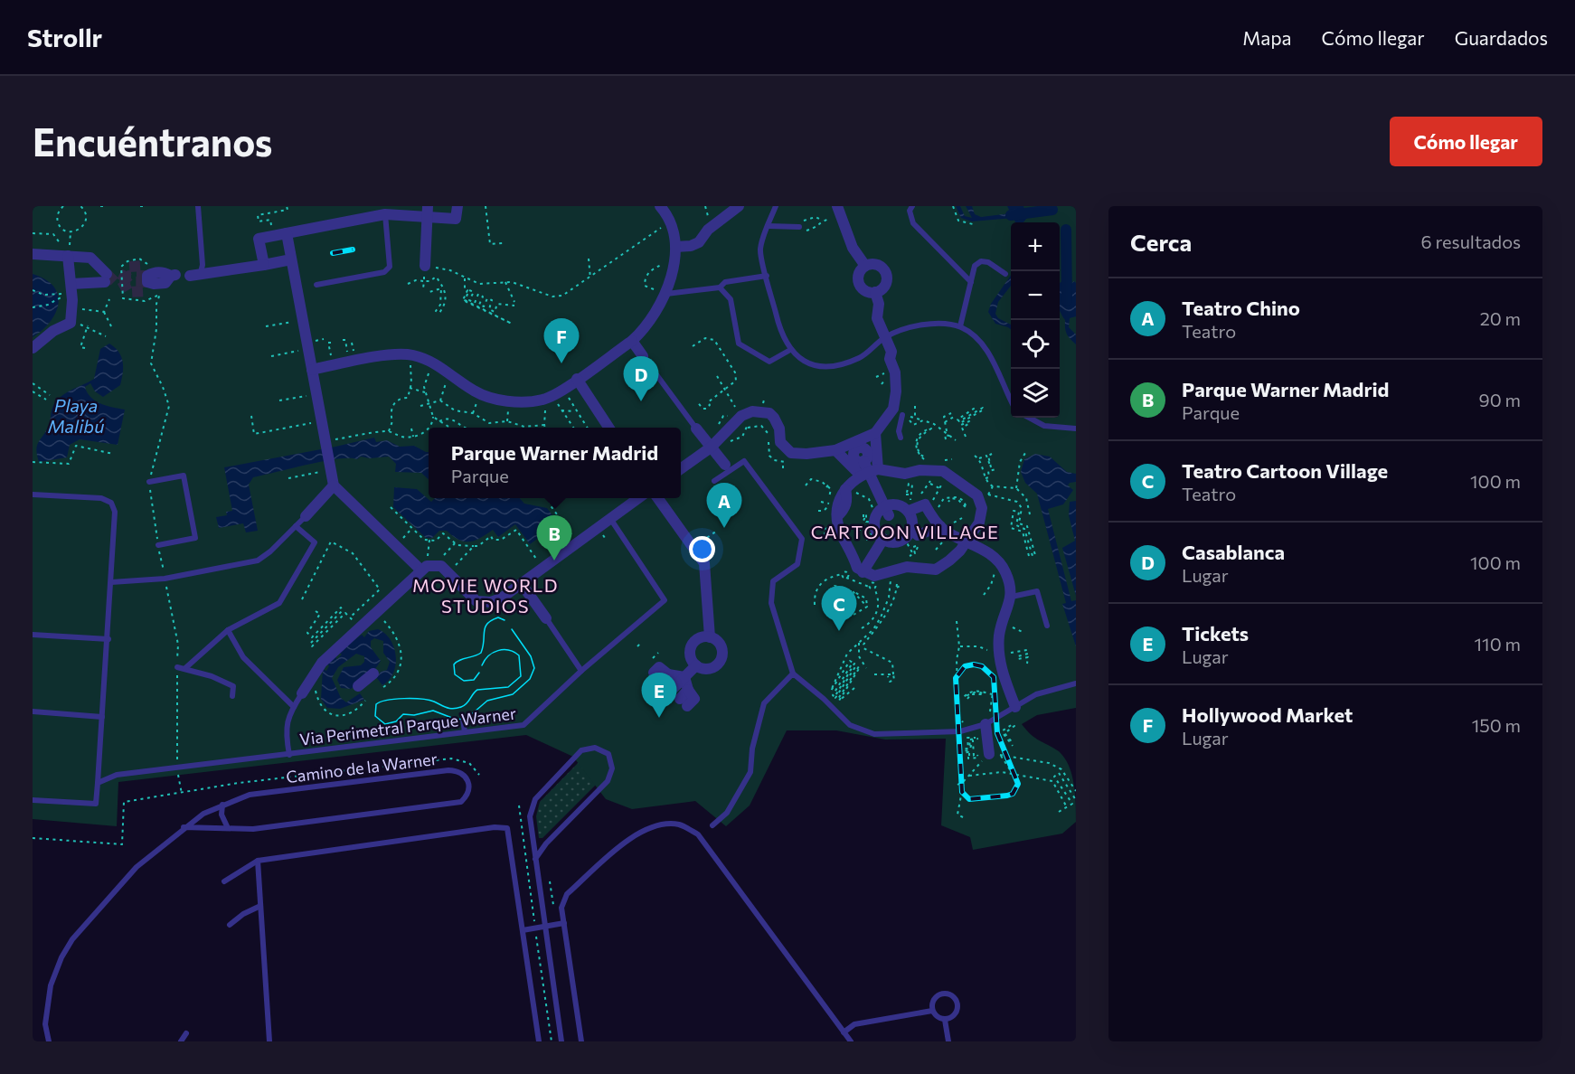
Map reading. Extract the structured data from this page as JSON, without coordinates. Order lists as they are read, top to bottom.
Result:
{
  "streets": {
    "lane": ["Via Perimetral Parque Warner", "Camino de la Warner"]
  },
  "districts": ["CARTOON VILLAGE", "MOVIE WORLD STUDIOS"],
  "water": ["Playa Malibú"],
  "page": {
    "header": "Strollr",
    "nav": ["Mapa", "Cómo llegar", "Guardados"],
    "buttons": "Cómo llegar",
    "title": "Encuéntranos",
    "heading": ["Cerca", "6 resultados"],
    "map_buttons": ["+", "−"],
    "list": [
      {
        "mark": "A",
        "name": "Teatro Chino",
        "note": "Teatro",
        "value": "20 m"
      },
      {
        "mark": "B",
        "name": "Parque Warner Madrid",
        "note": "Parque",
        "value": "90 m"
      },
      {
        "mark": "C",
        "name": "Teatro Cartoon Village",
        "note": "Teatro",
        "value": "100 m"
      },
      {
        "mark": "D",
        "name": "Casablanca",
        "note": "Lugar",
        "value": "100 m"
      },
      {
        "mark": "E",
        "name": "Tickets",
        "note": "Lugar",
        "value": "110 m"
      },
      {
        "mark": "F",
        "name": "Hollywood Market",
        "note": "Lugar",
        "value": "150 m"
      }
    ],
    "pins": [
      "F",
      "D",
      "A",
      "B",
      "C",
      "E"
    ],
    "popup": ["Parque Warner Madrid", "Parque"]
  }
}
